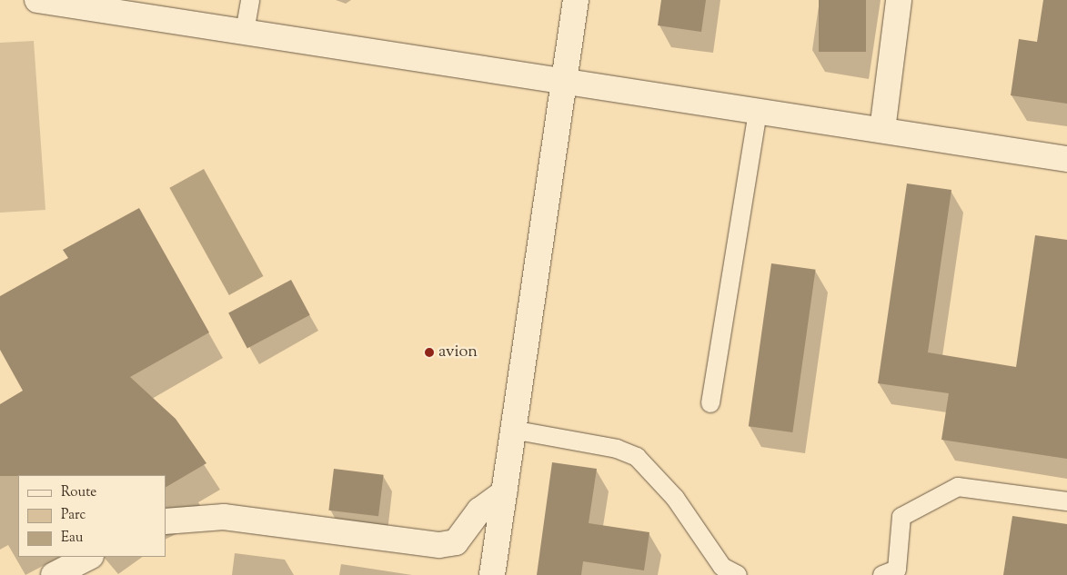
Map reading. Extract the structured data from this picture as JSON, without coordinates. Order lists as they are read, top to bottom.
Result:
{
  "places": ["avion"],
  "legend": ["Route", "Parc", "Eau"]
}
